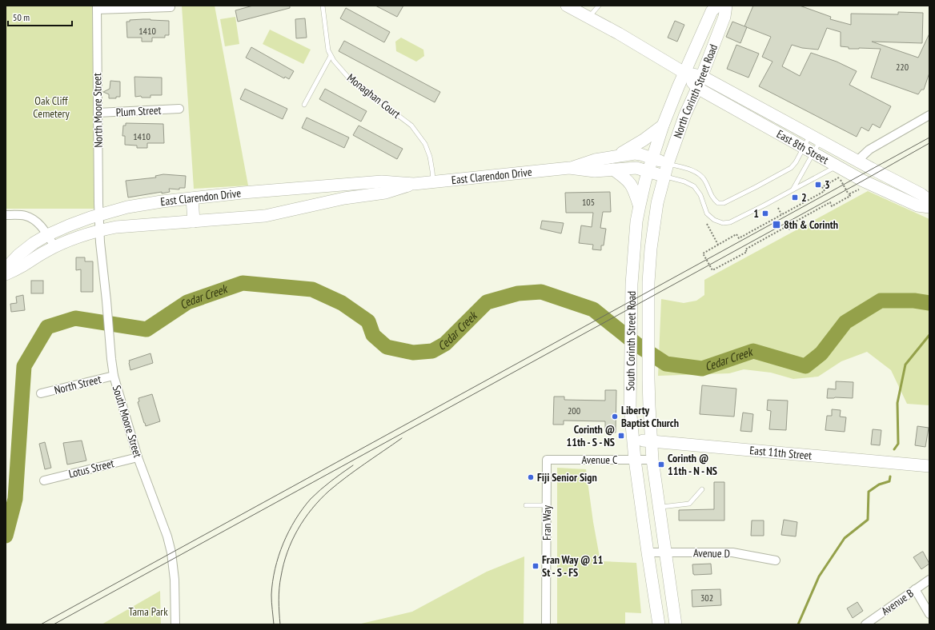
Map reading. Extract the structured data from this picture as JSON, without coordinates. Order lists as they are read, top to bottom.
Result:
{
  "streets": {
    "street": [
      "North Corinth Street Road",
      "North Moore Street",
      "Plum Street",
      "East 8th Street",
      "East Clarendon Drive",
      "South Corinth Street Road",
      "North Street",
      "South Moore Street",
      "East 11th Street",
      "Avenue C",
      "Lotus Street",
      "Fran Way",
      "Avenue D",
      "Avenue B"
    ],
    "lane": ["Monaghan Court"]
  },
  "crossings": [
    ["North Corinth Street Road", "East 8th Street"],
    ["North Corinth Street Road", "East Clarendon Drive"],
    ["North Corinth Street Road", "South Corinth Street Road"],
    ["Monaghan Court", "East Clarendon Drive"],
    ["North Moore Street", "Plum Street"],
    ["North Moore Street", "East Clarendon Drive"],
    ["North Moore Street", "South Moore Street"],
    ["East Clarendon Drive", "South Corinth Street Road"],
    ["East Clarendon Drive", "South Moore Street"],
    ["South Corinth Street Road", "East 11th Street"],
    ["South Corinth Street Road", "Avenue C"],
    ["South Corinth Street Road", "Avenue D"],
    ["North Street", "South Moore Street"],
    ["South Moore Street", "Lotus Street"],
    ["Avenue C", "Fran Way"]
  ],
  "water": ["Cedar Creek"],
  "parks": ["Oak Cliff Cemetery", "Tama Park"],
  "places": {
    "transit": [
      "3",
      "2",
      "1",
      "8th & Corinth",
      "Corinth @ 11th - S - NS",
      "Corinth @ 11th - N - NS",
      "Fran Way @ 11 St - S - FS"
    ],
    "other": ["Liberty Baptist Church", "Fiji Senior Sign"]
  },
  "house_numbers": [
    "1410",
    "220",
    "1410",
    "105",
    "200",
    "302"
  ],
  "scale_bar": "50 m"
}
